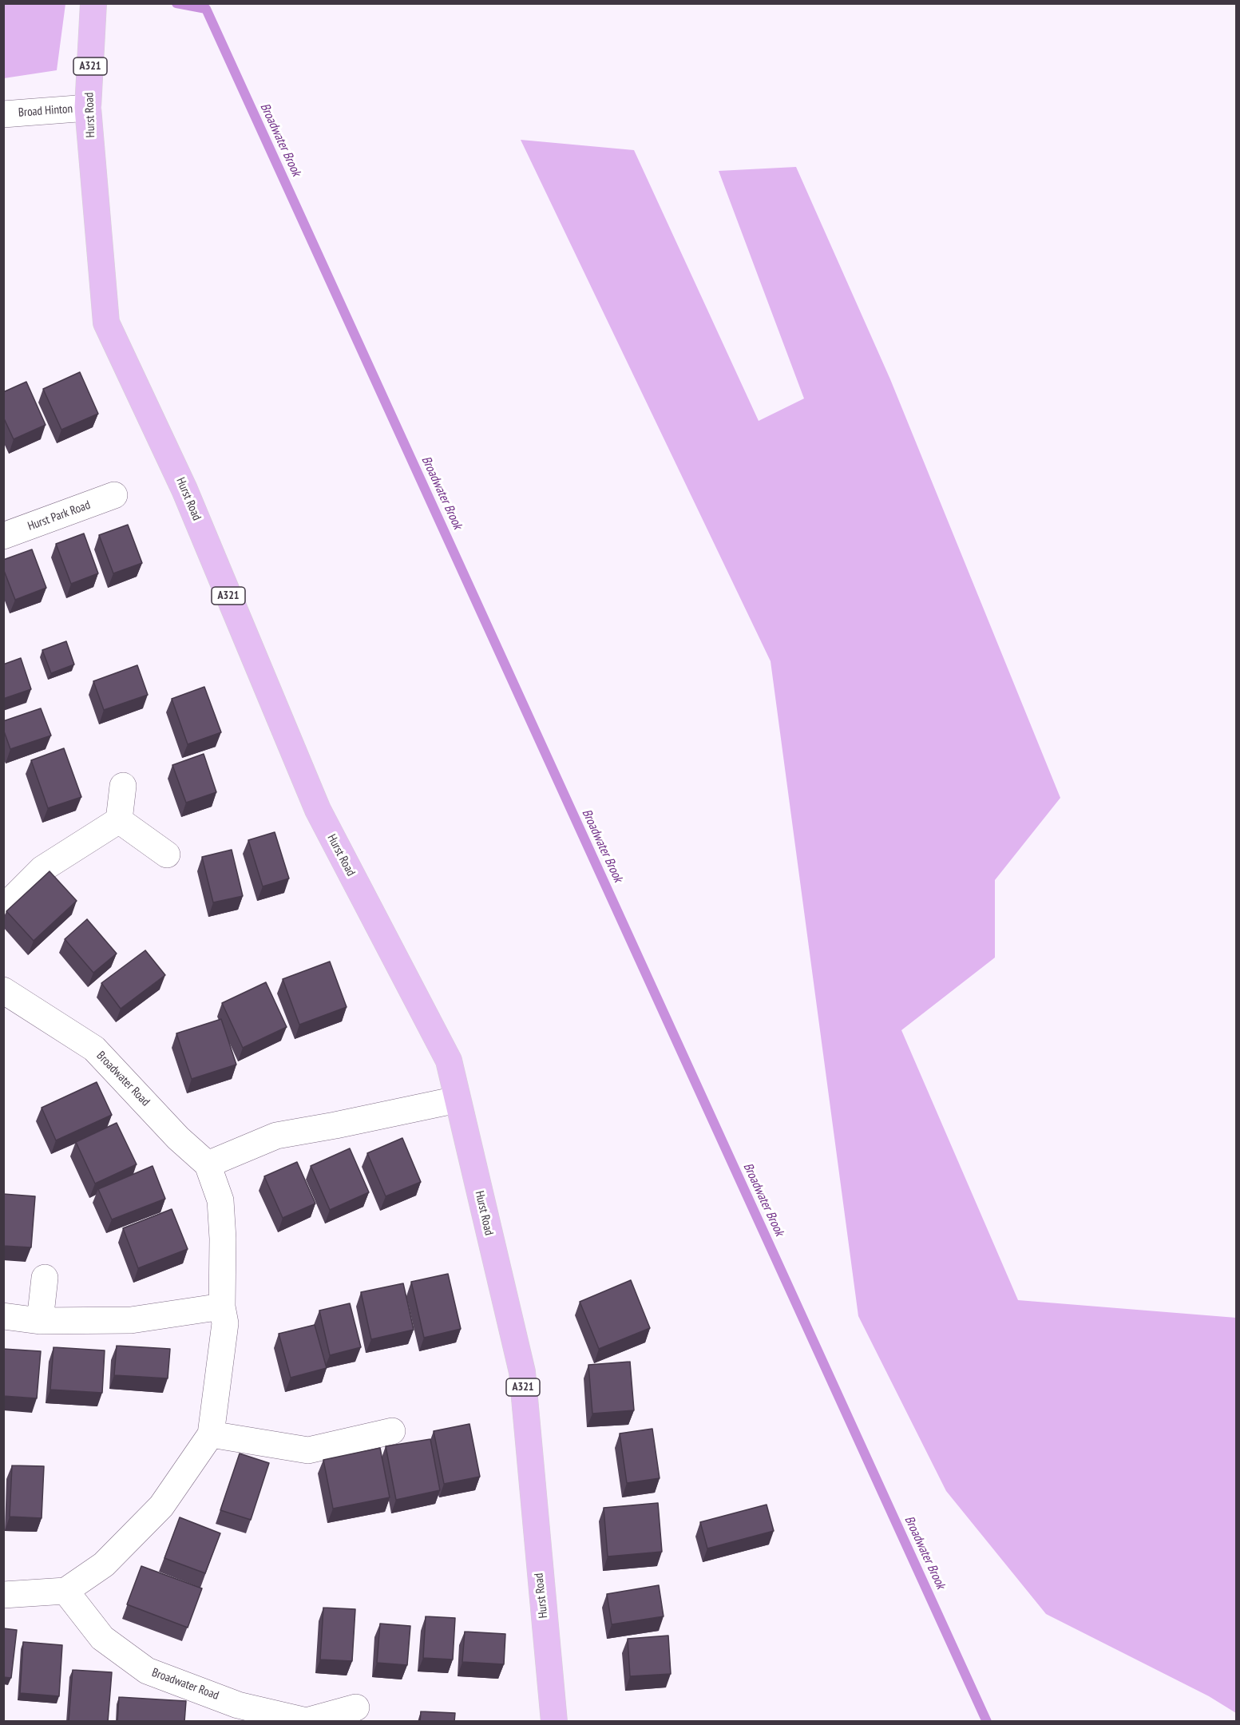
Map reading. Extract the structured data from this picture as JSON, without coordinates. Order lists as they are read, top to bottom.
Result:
{
  "streets": {
    "main road": ["A321", "Hurst Road"],
    "street": ["Broad Hinton", "Hurst Park Road", "Broadwater Road"]
  },
  "crossings": [
    ["Broad Hinton", "Hurst Road"]
  ],
  "water": ["Broadwater Brook"]
}
